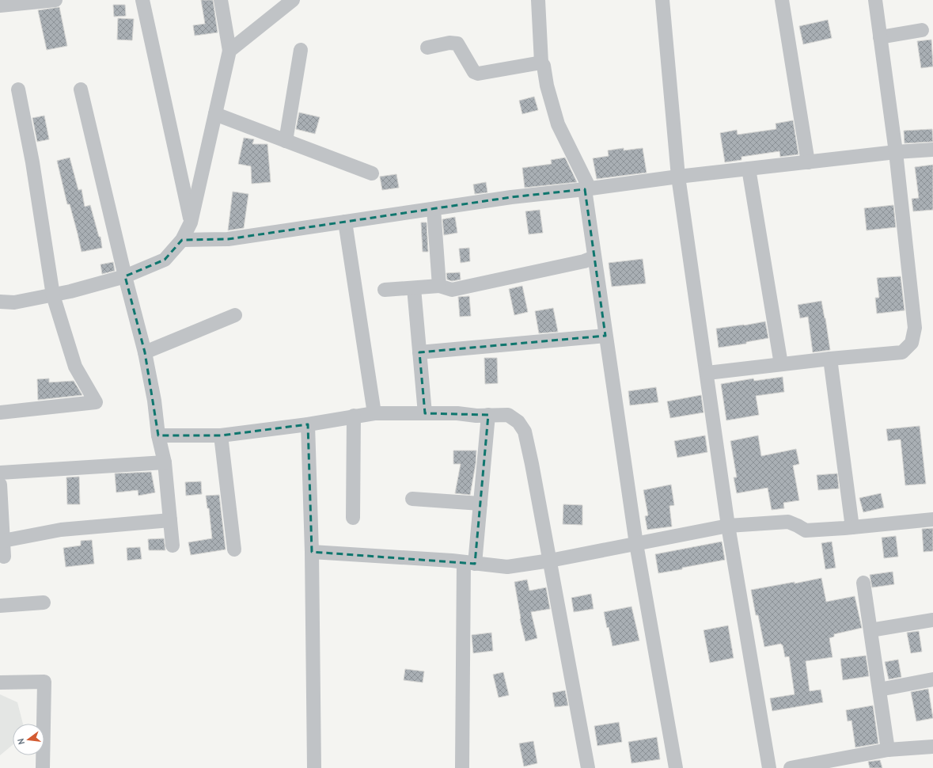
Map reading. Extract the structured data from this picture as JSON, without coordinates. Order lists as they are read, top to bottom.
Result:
{
  "north": "left"
}
